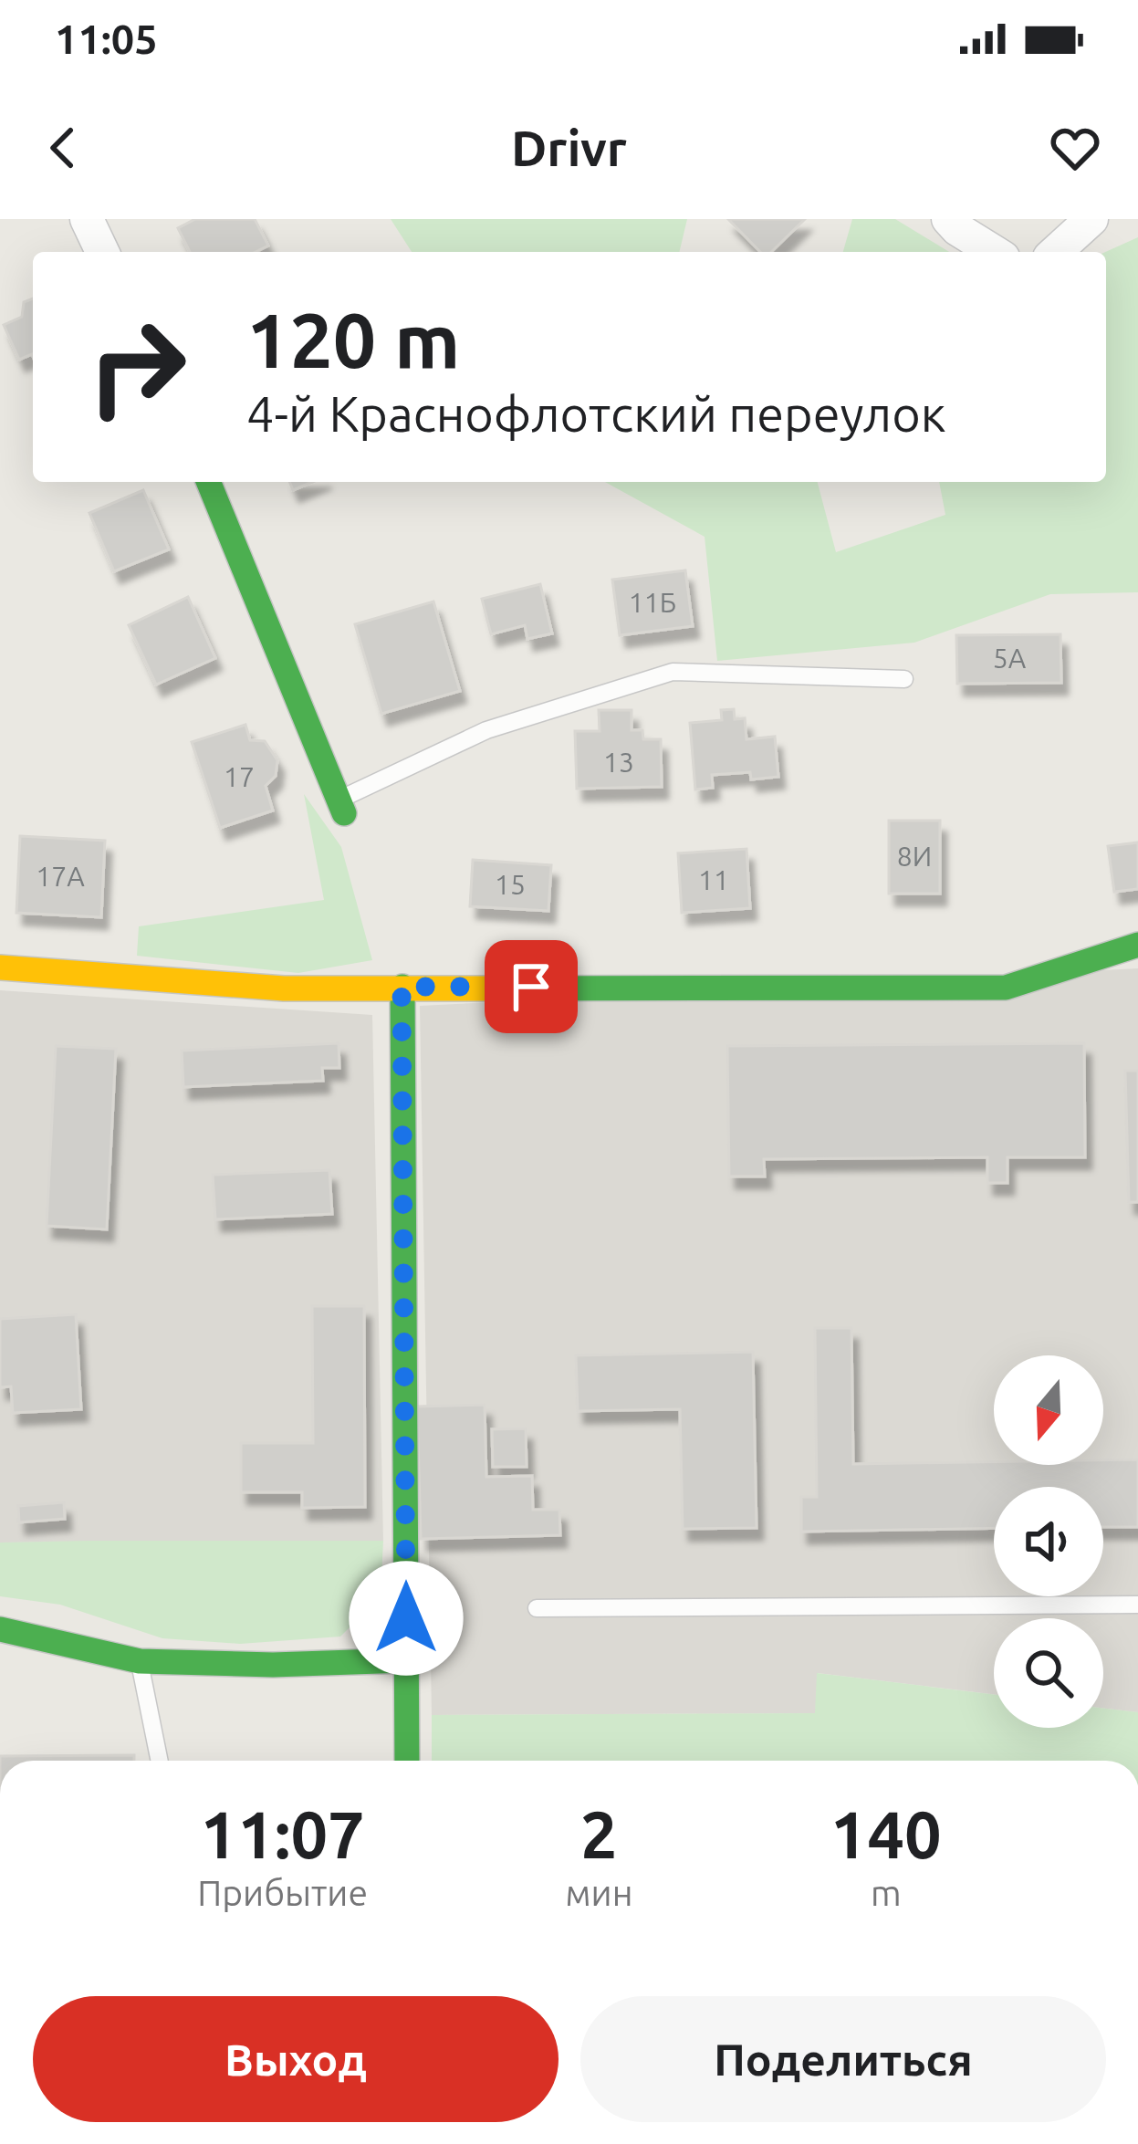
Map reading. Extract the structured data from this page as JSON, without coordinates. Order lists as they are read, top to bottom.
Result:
{
  "house_numbers": [
    "11Б",
    "5А",
    "13",
    "17",
    "8И",
    "17А",
    "11",
    "15"
  ],
  "north": "bottom",
  "page": {
    "status": "11:05",
    "header": "Drivr",
    "turn": ["120 m", "4-й Краснофлотский переулок"],
    "eta": [
      "11:07",
      "Прибытие",
      "2",
      "мин",
      "140",
      "m"
    ],
    "buttons": ["Выход", "Поделиться"]
  }
}
